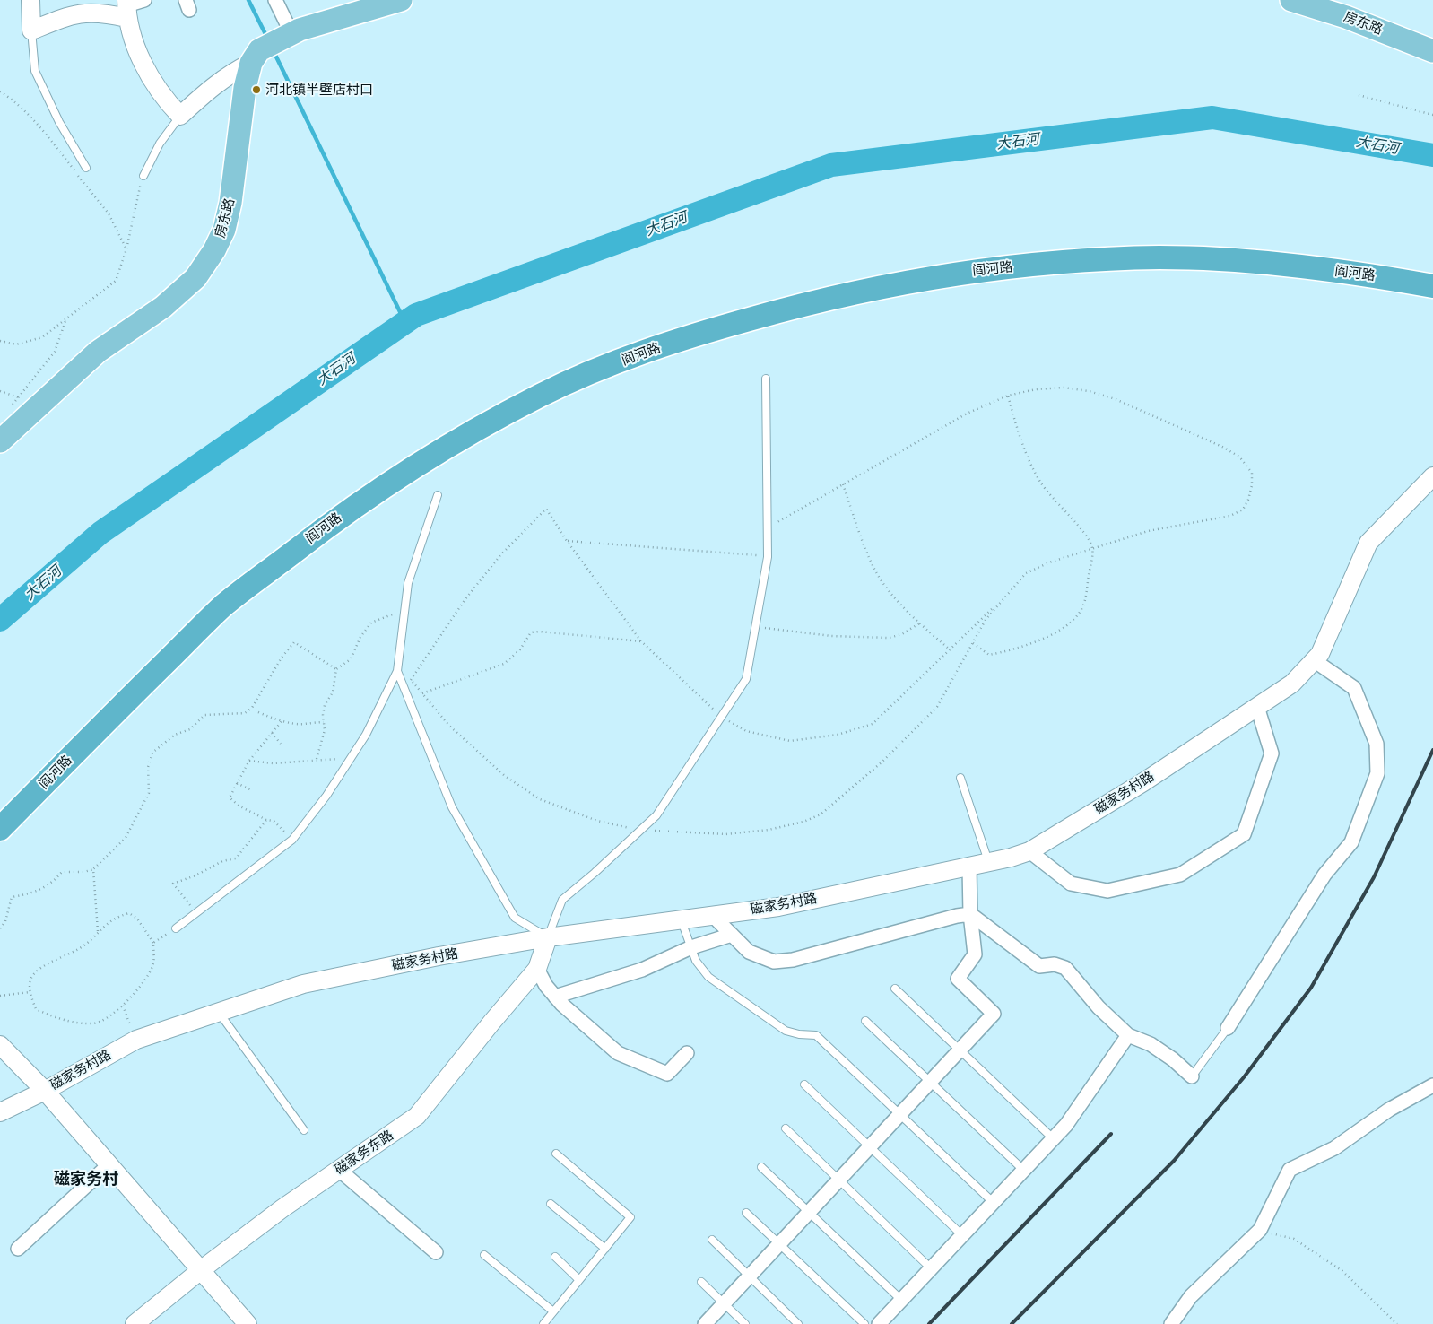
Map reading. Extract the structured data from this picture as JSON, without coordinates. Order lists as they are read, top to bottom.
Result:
{
  "streets": {
    "highway": ["阎河路"],
    "main road": ["房东路"],
    "street": ["磁家务村路", "磁家务东路"]
  },
  "crossings": [
    ["磁家务村路", "磁家务东路"]
  ],
  "districts": ["磁家务村"],
  "water": ["大石河"],
  "places": ["河北镇半壁店村口"]
}
